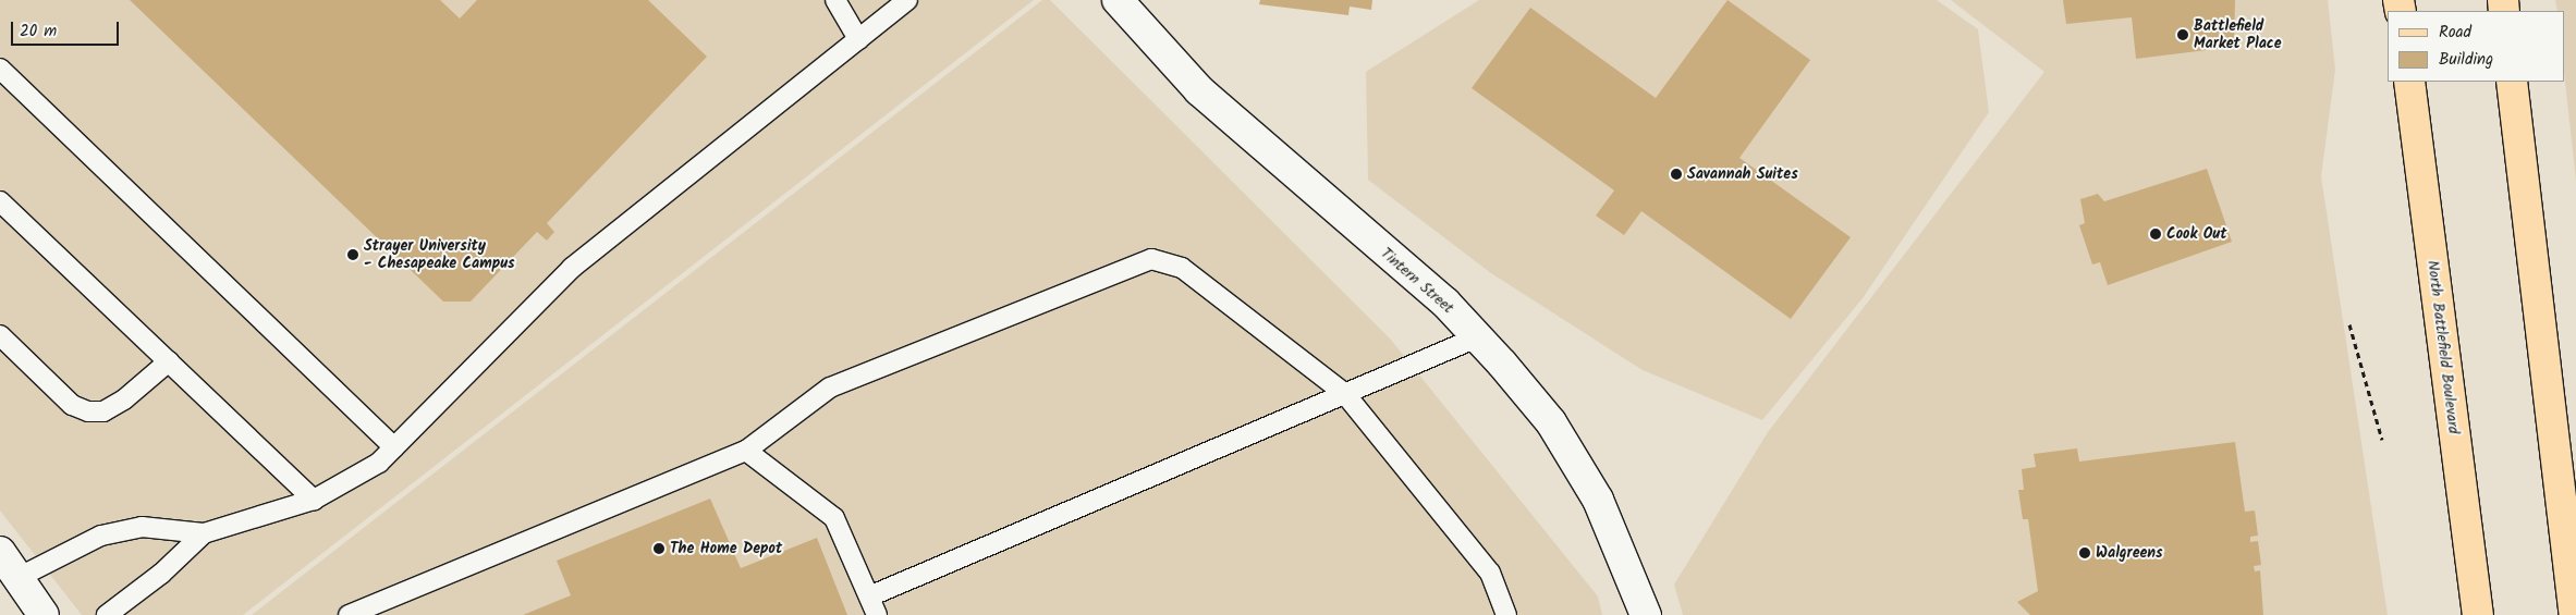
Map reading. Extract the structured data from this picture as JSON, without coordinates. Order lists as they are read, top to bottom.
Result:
{
  "streets": {
    "main road": ["North Battlefield Boulevard"],
    "street": ["Tintern Street"]
  },
  "places": [
    "Battlefield Market Place",
    "Savannah Suites",
    "Cook Out",
    "Strayer University - Chesapeake Campus",
    "The Home Depot",
    "Walgreens"
  ],
  "legend": ["Road", "Building"],
  "scale_bar": "20 m"
}
